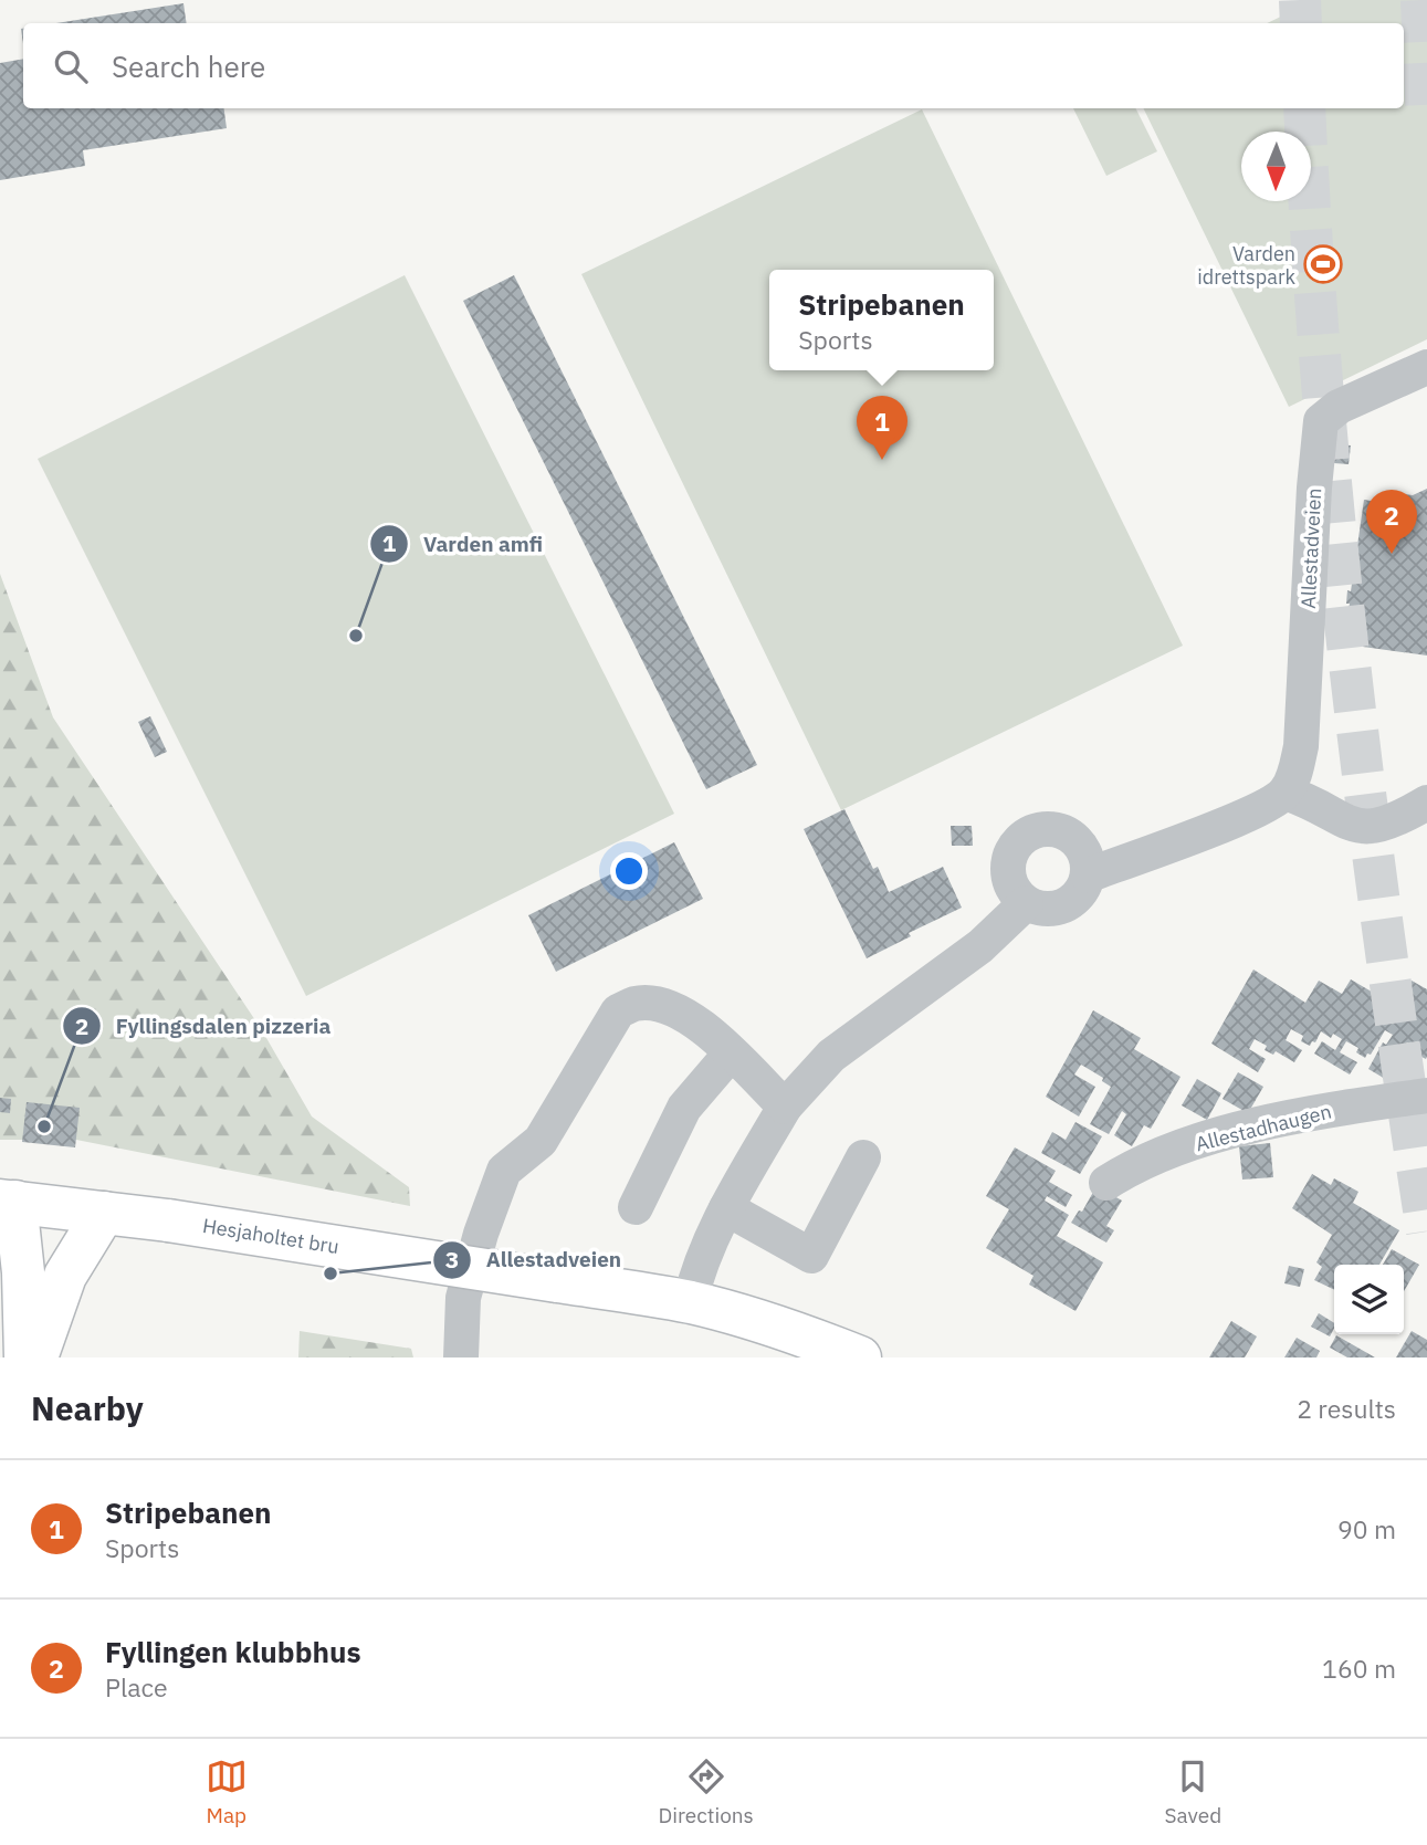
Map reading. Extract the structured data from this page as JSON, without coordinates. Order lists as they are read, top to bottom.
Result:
{
  "streets": {
    "main road": ["Hesjaholtet bru"],
    "street": ["Allestadveien", "Allestadhaugen"]
  },
  "places": {
    "sports": ["Varden idrettspark"],
    "other": ["Varden amfi", "Fyllingsdalen pizzeria", "Allestadveien"]
  },
  "north": "bottom",
  "page": {
    "search": "Search here",
    "popup": ["Stripebanen", "Sports"],
    "pins": ["1", "2"],
    "heading": ["Nearby", "2 results"],
    "list": [
      {
        "mark": "1",
        "name": "Stripebanen",
        "note": "Sports",
        "value": "90 m"
      },
      {
        "mark": "2",
        "name": "Fyllingen klubbhus",
        "note": "Place",
        "value": "160 m"
      }
    ],
    "nav": ["Map", "Directions", "Saved"]
  }
}
